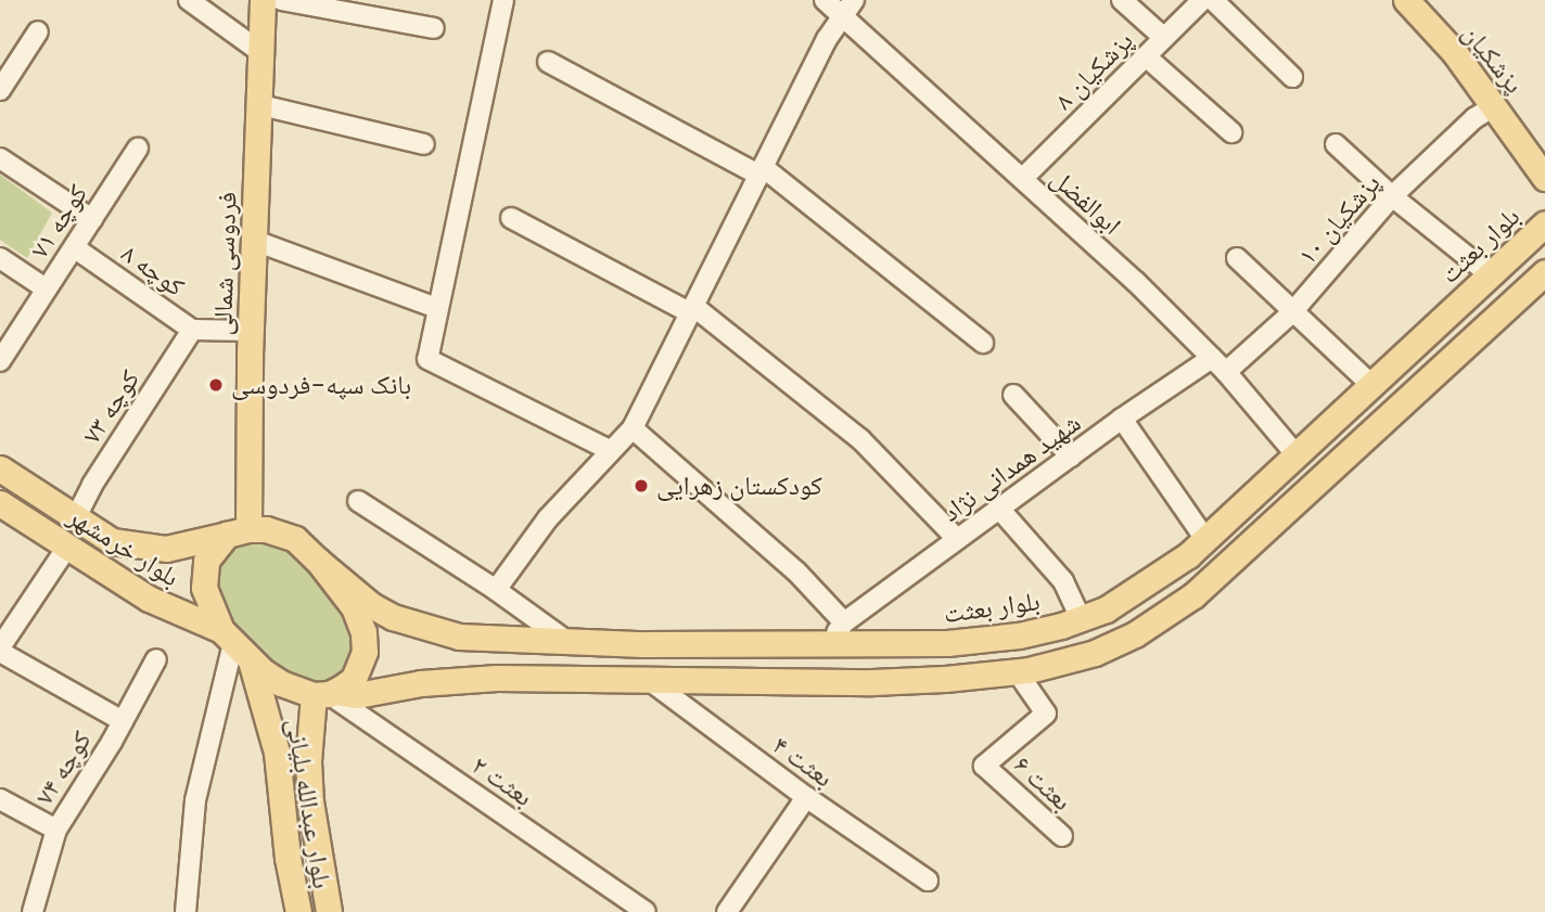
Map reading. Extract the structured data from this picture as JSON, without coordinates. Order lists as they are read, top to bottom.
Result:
{
  "streets": {
    "main road": [
      "پزشکیان",
      "بلوار بعثت",
      "فردوسی شمالی",
      "بلوار خرمشهر",
      "بلوار عبدالله بلیانی"
    ],
    "street": [
      "پزشکیان ۸",
      "ابوالفضل",
      "پزشکیان ۱۰",
      "کوچه ۷۱",
      "کوچه ۸",
      "کوچه ۷۳",
      "شهید همدانی نژاد",
      "بعثت ۴",
      "کوچه ۷۴",
      "بعثت ۲",
      "بعثت ۶"
    ]
  },
  "crossings": [
    ["پزشکیان", "پزشکیان ۱۰"],
    ["پزشکیان ۸", "ابوالفضل"],
    ["ابوالفضل", "پزشکیان ۱۰"],
    ["ابوالفضل", "بلوار بعثت"],
    ["ابوالفضل", "شهید همدانی نژاد"],
    ["کوچه ۷۱", "کوچه ۸"],
    ["بلوار بعثت", "فردوسی شمالی"],
    ["بلوار بعثت", "شهید همدانی نژاد"],
    ["بلوار بعثت", "بلوار خرمشهر"],
    ["بلوار بعثت", "بعثت ۲"],
    ["بلوار بعثت", "بلوار عبدالله بلیانی"],
    ["فردوسی شمالی", "کوچه ۸"],
    ["فردوسی شمالی", "بلوار خرمشهر"],
    ["فردوسی شمالی", "بعثت ۲"],
    ["فردوسی شمالی", "بلوار عبدالله بلیانی"],
    ["کوچه ۸", "کوچه ۷۳"],
    ["کوچه ۷۳", "بلوار خرمشهر"],
    ["بلوار خرمشهر", "بعثت ۲"],
    ["بلوار خرمشهر", "بلوار عبدالله بلیانی"],
    ["بعثت ۲", "بلوار عبدالله بلیانی"]
  ],
  "places": ["بانک سپه-فردوسی", "کودکستان زهرایی"]
}
